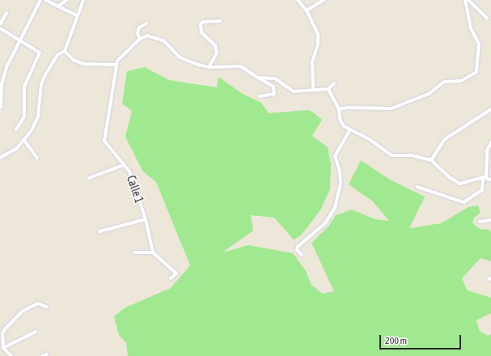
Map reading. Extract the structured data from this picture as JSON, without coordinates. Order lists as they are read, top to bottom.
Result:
{
  "streets": {
    "street": ["Calle 1"]
  },
  "scale_bar": "200 m"
}
